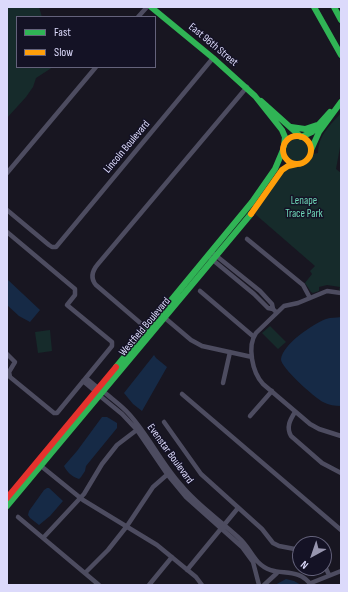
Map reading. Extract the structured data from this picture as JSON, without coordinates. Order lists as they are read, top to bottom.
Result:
{
  "streets": {
    "main road": ["East 96th Street", "Westfield Boulevard"],
    "street": ["Lincoln Boulevard", "Evenstar Boulevard"]
  },
  "crossings": [
    ["East 96th Street", "Lincoln Boulevard"],
    ["East 96th Street", "Westfield Boulevard"],
    ["Westfield Boulevard", "Evenstar Boulevard"]
  ],
  "parks": ["Lenape Trace Park"],
  "legend": ["Fast", "Slow"],
  "north": "bottom left"
}
